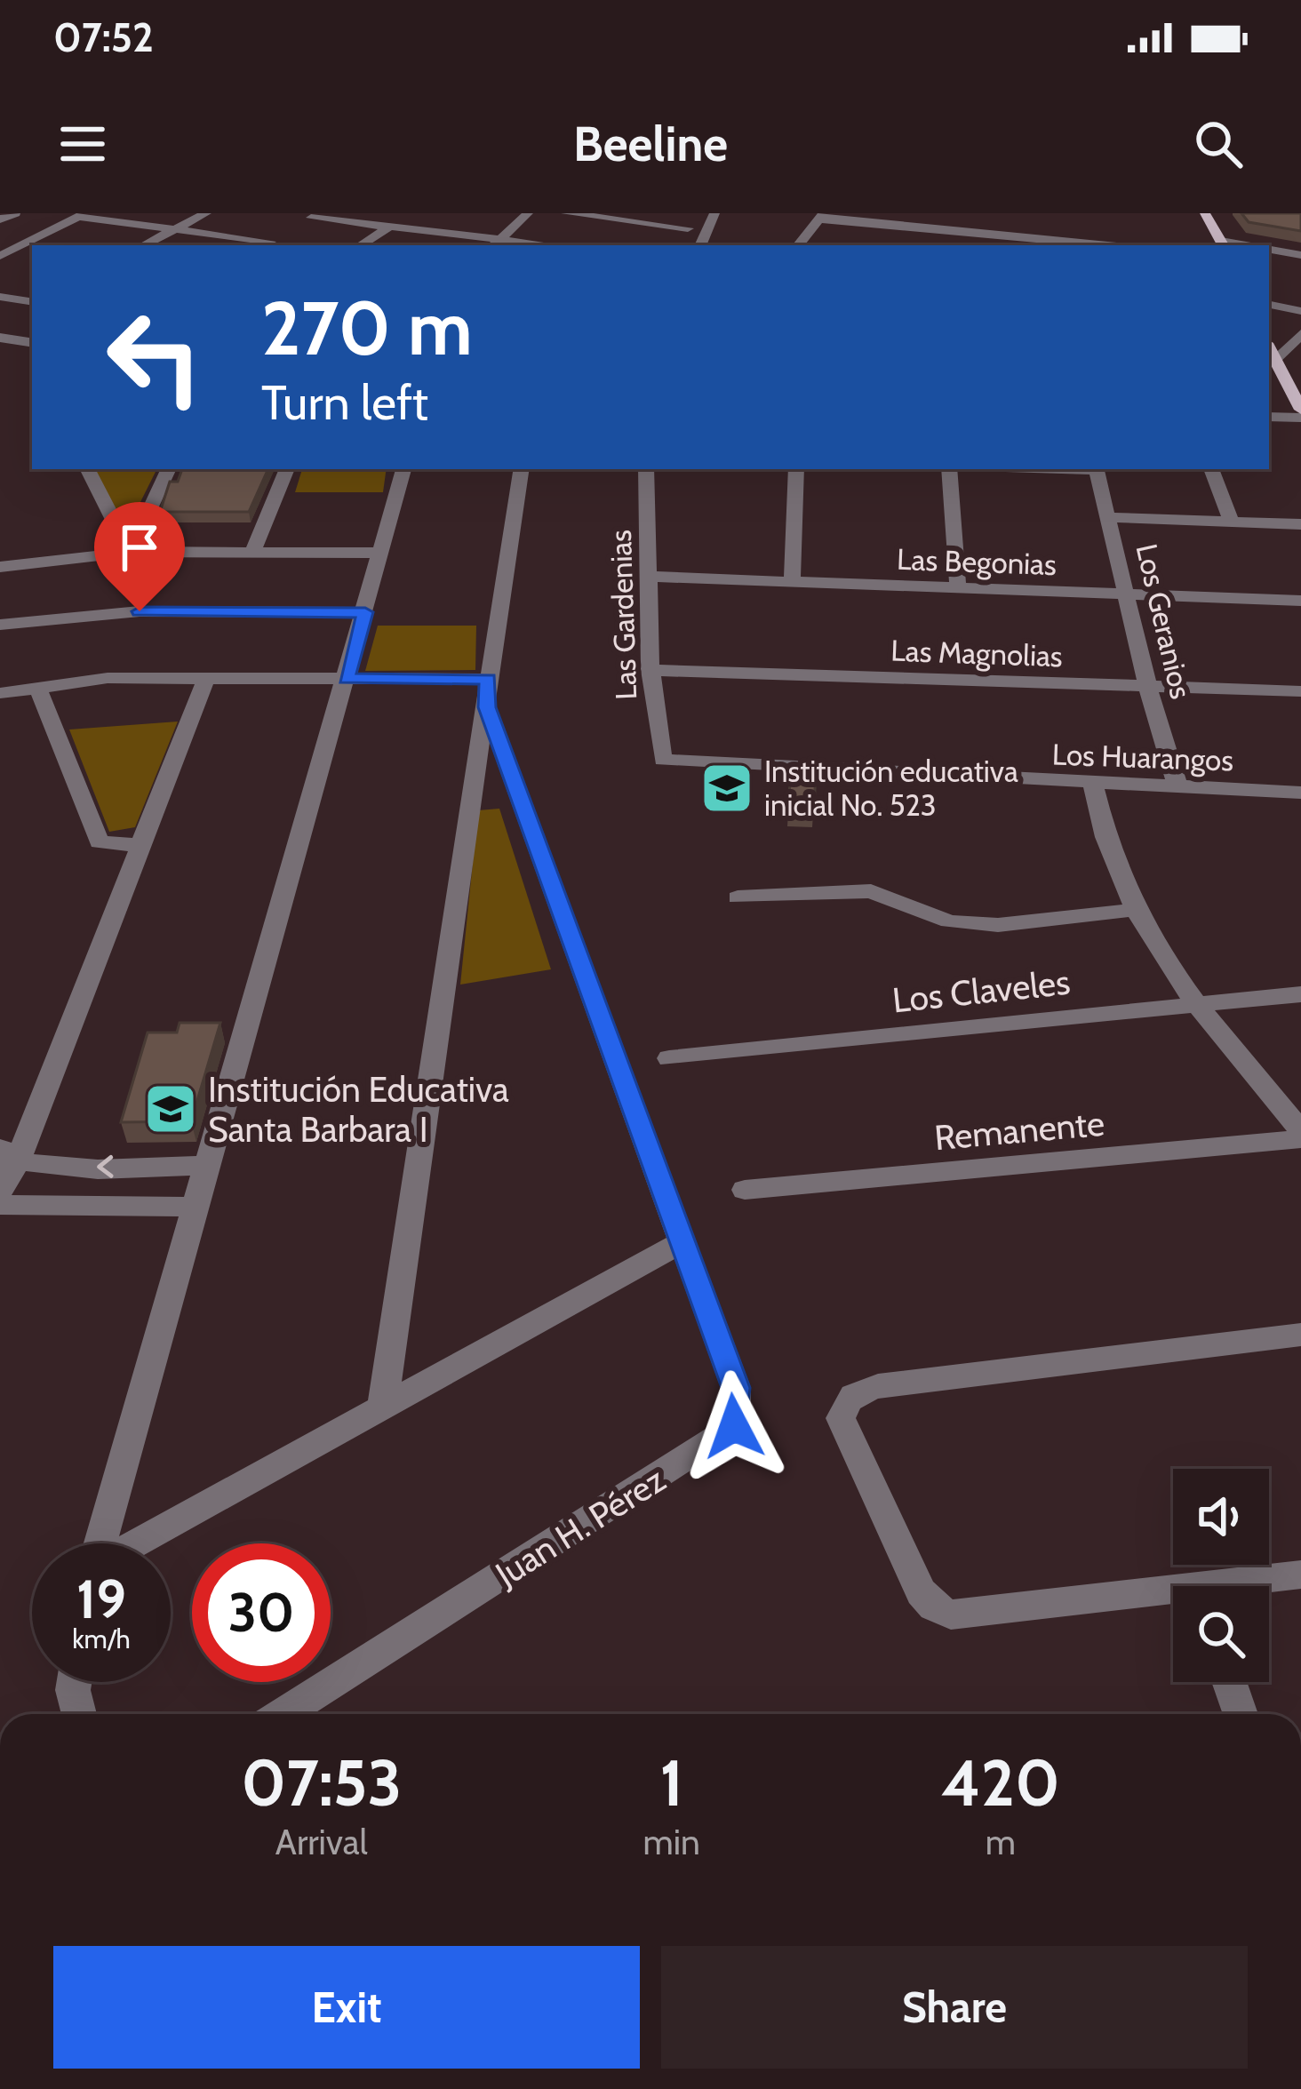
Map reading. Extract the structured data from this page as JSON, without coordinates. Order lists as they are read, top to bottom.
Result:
{
  "streets": {
    "street": [
      "Las Begonias",
      "Las Gardenias",
      "Los Geranios",
      "Las Magnolias",
      "Los Huarangos",
      "Los Claveles",
      "Remanente",
      "Juan H. Pérez"
    ]
  },
  "crossings": [
    ["Las Begonias", "Las Gardenias"],
    ["Las Begonias", "Los Geranios"],
    ["Las Gardenias", "Las Magnolias"],
    ["Las Gardenias", "Los Huarangos"],
    ["Los Geranios", "Las Magnolias"],
    ["Los Geranios", "Los Huarangos"]
  ],
  "places": {
    "school or university": ["Institución educativa inicial No. 523", "Institución Educativa Santa Barbara I"]
  },
  "page": {
    "status": "07:52",
    "header": "Beeline",
    "turn": ["270 m", "Turn left"],
    "speed": "19 km/h",
    "limit": "30",
    "eta": [
      "07:53",
      "Arrival",
      "1",
      "min",
      "420",
      "m"
    ],
    "buttons": ["Exit", "Share"]
  }
}
